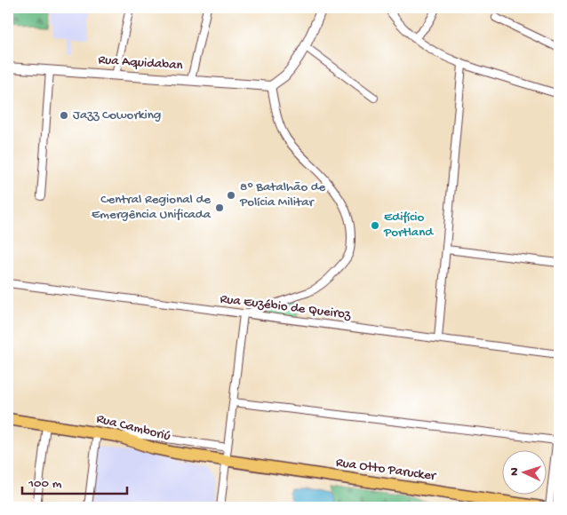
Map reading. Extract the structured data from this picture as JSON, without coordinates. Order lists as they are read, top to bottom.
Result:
{
  "streets": {
    "main road": ["Rua Camboriú", "Rua Otto Parucker"],
    "street": ["Rua Aquidaban", "Rua Euzébio de Queiroz"]
  },
  "crossings": [
    ["Rua Camboriú", "Rua Otto Parucker"]
  ],
  "places": [
    "Jazz Coworking",
    "8º Batalhão de Polícia Militar",
    "Central Regional de Emergência Unificada",
    "Edifício Portland"
  ],
  "scale_bar": "100 m",
  "north": "left"
}
